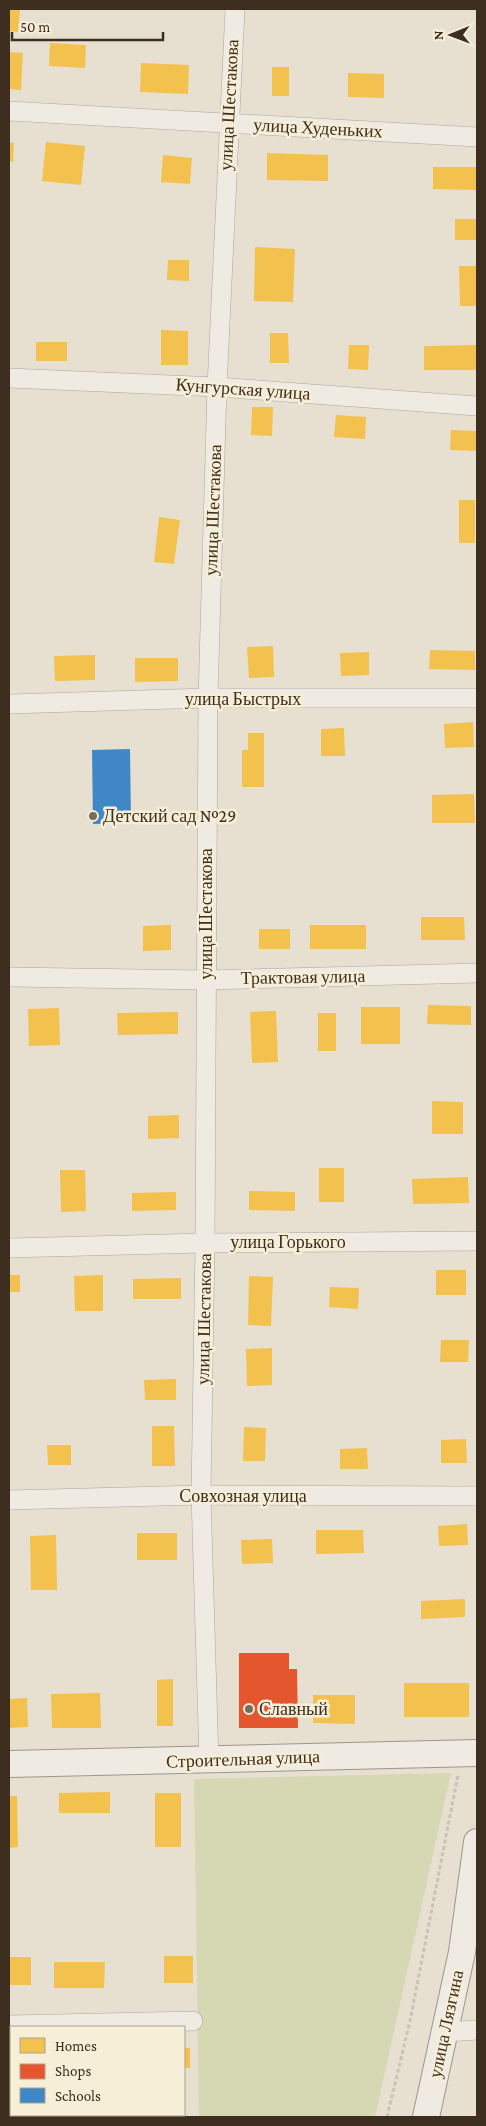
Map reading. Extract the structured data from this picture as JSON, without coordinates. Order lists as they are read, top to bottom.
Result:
{
  "streets": {
    "street": [
      "улица Шестакова",
      "улица Худеньких",
      "Кунгурская улица",
      "улица Быстрых",
      "Трактовая улица",
      "улица Горького",
      "Совхозная улица",
      "Строительная улица",
      "улица Лязгина"
    ]
  },
  "crossings": [
    ["улица Шестакова", "улица Худеньких"],
    ["улица Шестакова", "Кунгурская улица"],
    ["улица Шестакова", "улица Быстрых"],
    ["улица Шестакова", "Трактовая улица"],
    ["улица Шестакова", "улица Горького"],
    ["улица Шестакова", "Совхозная улица"],
    ["улица Шестакова", "Строительная улица"]
  ],
  "places": ["Детский сад №29", "Славный"],
  "legend": ["Homes", "Shops", "Schools"],
  "scale_bar": "50 m",
  "north": "left"
}
